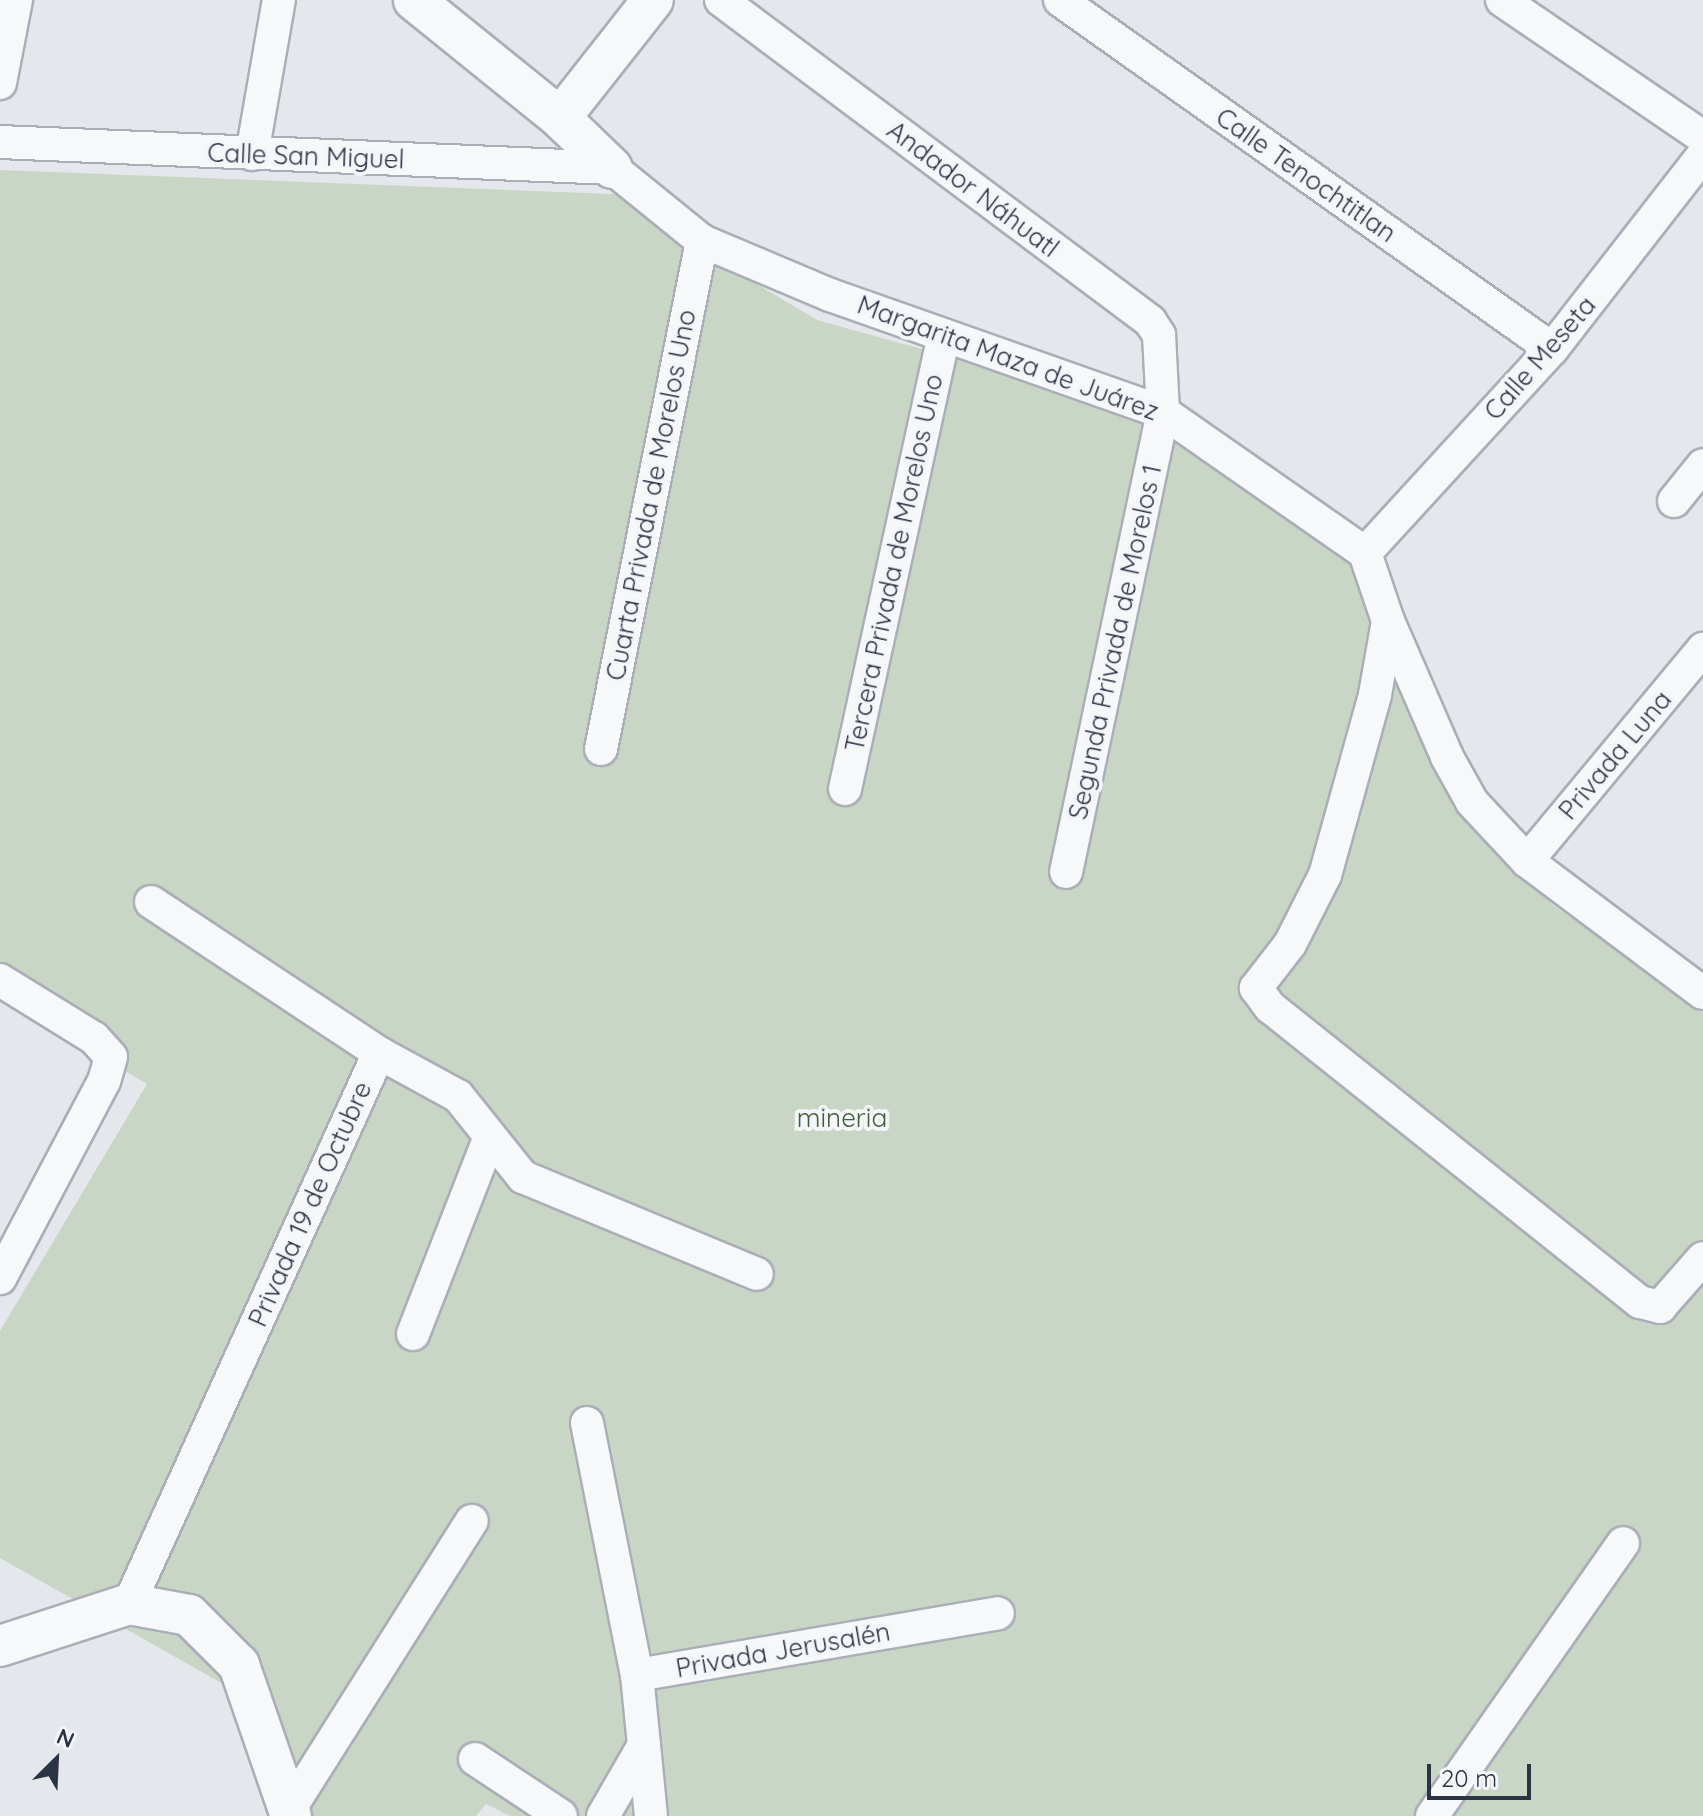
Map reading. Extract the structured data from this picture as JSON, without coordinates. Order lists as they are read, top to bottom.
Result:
{
  "streets": {
    "street": [
      "Calle San Miguel",
      "Calle Tenochtitlan",
      "Andador Náhuatl",
      "Margarita Maza de Juárez",
      "Calle Meseta",
      "Cuarta Privada de Morelos Uno",
      "Tercera Privada de Morelos Uno",
      "Segunda Privada de Morelos 1",
      "Privada Luna",
      "Privada 19 de Octubre",
      "Privada Jerusalén"
    ]
  },
  "crossings": [
    ["Calle San Miguel", "Margarita Maza de Juárez"],
    ["Calle Tenochtitlan", "Calle Meseta"],
    ["Andador Náhuatl", "Margarita Maza de Juárez"],
    ["Andador Náhuatl", "Segunda Privada de Morelos 1"],
    ["Margarita Maza de Juárez", "Calle Meseta"],
    ["Margarita Maza de Juárez", "Cuarta Privada de Morelos Uno"],
    ["Margarita Maza de Juárez", "Tercera Privada de Morelos Uno"],
    ["Margarita Maza de Juárez", "Segunda Privada de Morelos 1"]
  ],
  "parks": ["mineria"],
  "scale_bar": "20 m",
  "north": "top right"
}
